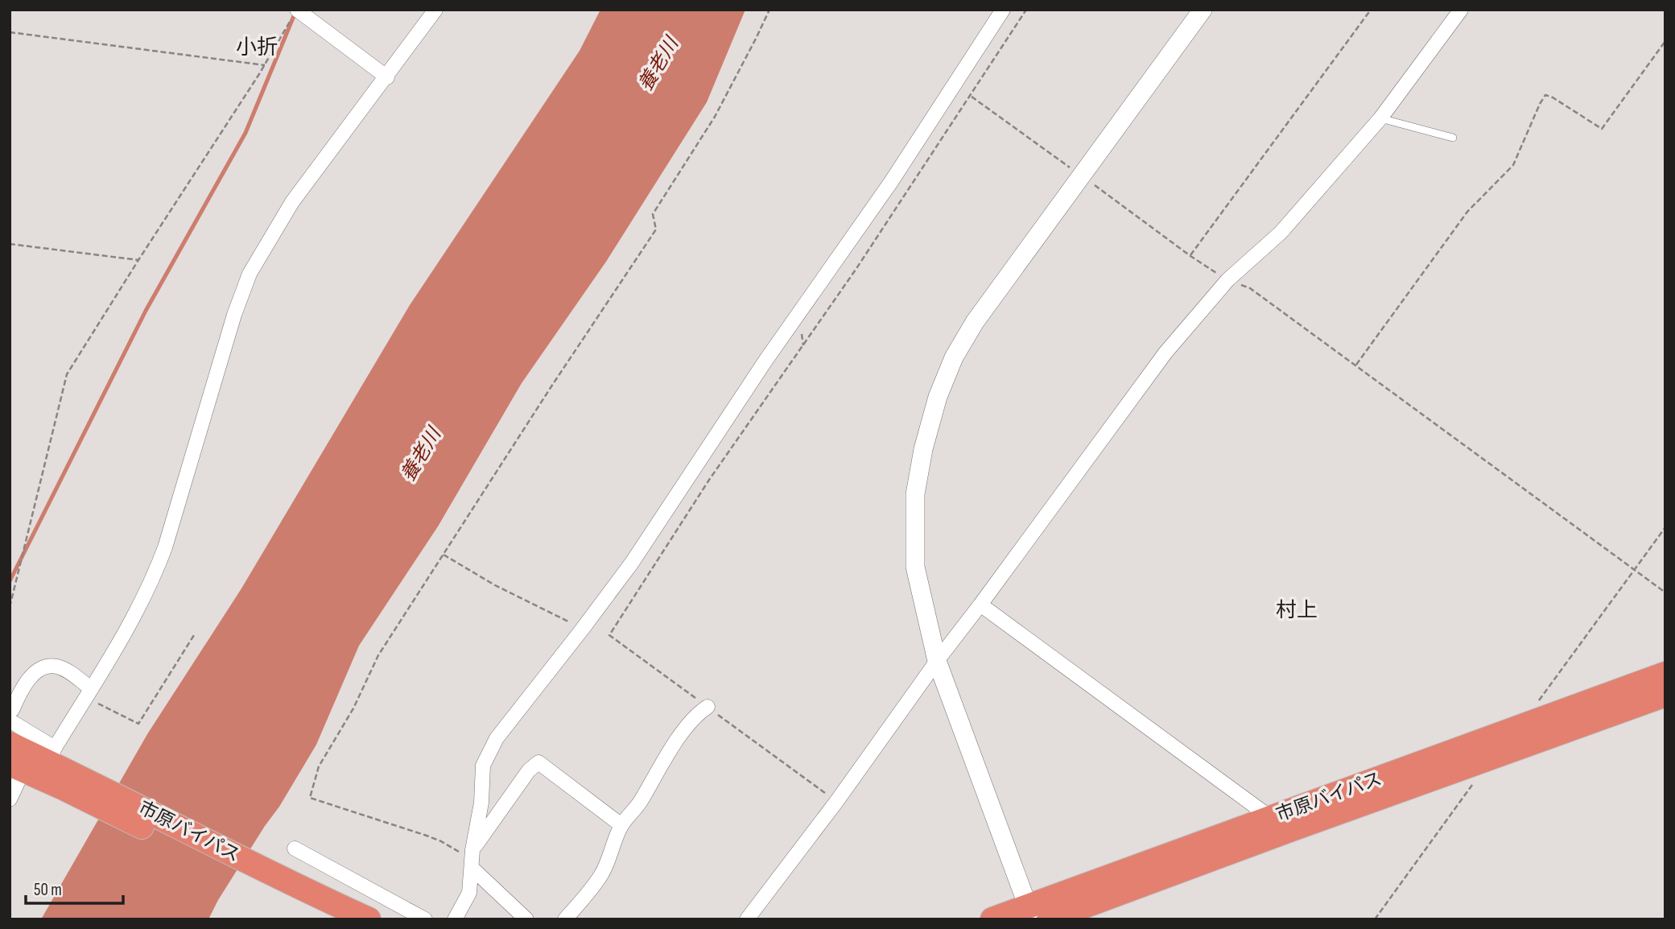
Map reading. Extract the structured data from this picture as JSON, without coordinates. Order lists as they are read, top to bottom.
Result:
{
  "streets": {
    "highway": ["市原バイパス"]
  },
  "districts": ["小折", "村上"],
  "water": ["養老川"],
  "scale_bar": "50 m"
}
